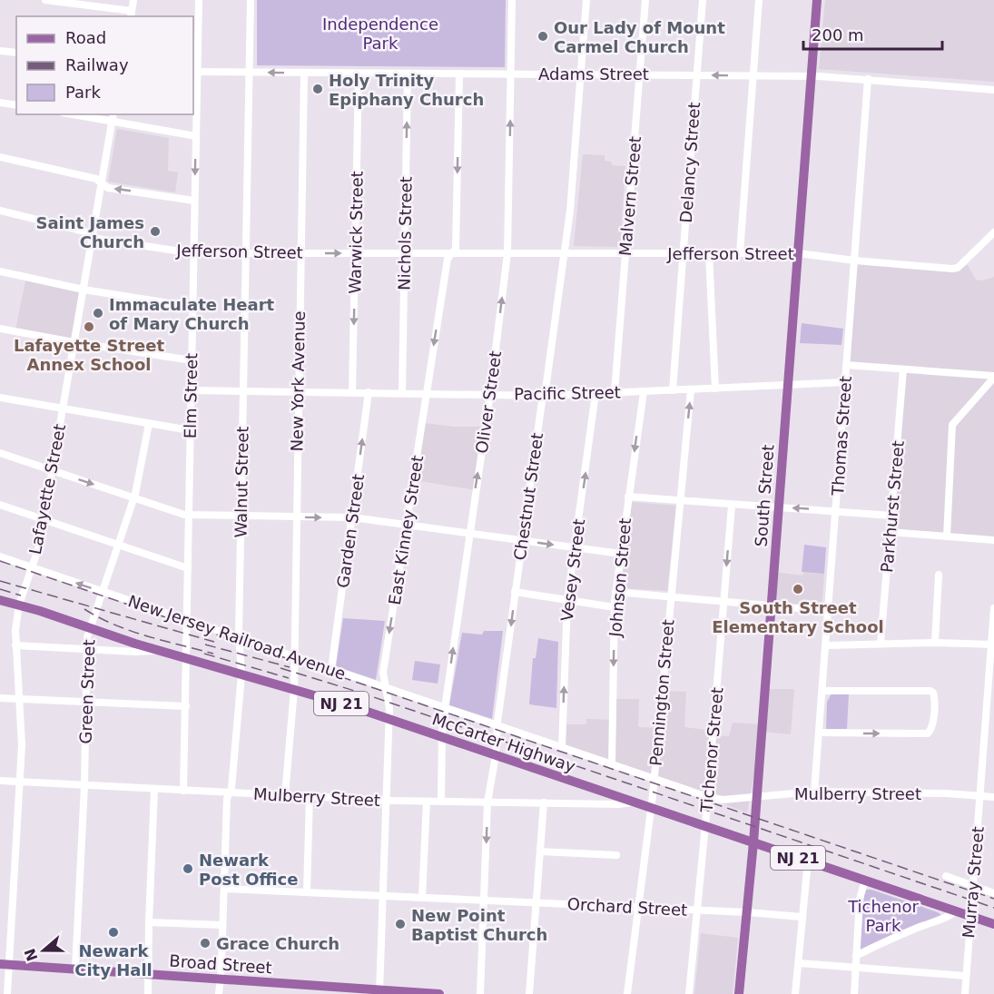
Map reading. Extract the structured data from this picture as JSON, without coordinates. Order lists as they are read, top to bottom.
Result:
{
  "streets": {
    "main road": [
      "South Street",
      "NJ 21",
      "McCarter Highway",
      "Broad Street"
    ],
    "street": [
      "Adams Street",
      "Delancy Street",
      "Malvern Street",
      "Warwick Street",
      "Nichols Street",
      "Jefferson Street",
      "New York Avenue",
      "Pacific Street",
      "Elm Street",
      "Oliver Street",
      "Thomas Street",
      "Walnut Street",
      "Lafayette Street",
      "Chestnut Street",
      "Parkhurst Street",
      "East Kinney Street",
      "Garden Street",
      "Vesey Street",
      "Johnson Street",
      "New Jersey Railroad Avenue",
      "Green Street",
      "Pennington Street",
      "Tichenor Street",
      "Mulberry Street",
      "Murray Street",
      "Orchard Street"
    ]
  },
  "crossings": [
    ["Adams Street", "Delancy Street"],
    ["Adams Street", "Malvern Street"],
    ["Adams Street", "Warwick Street"],
    ["Adams Street", "Nichols Street"],
    ["Adams Street", "New York Avenue"],
    ["Adams Street", "Elm Street"],
    ["Adams Street", "Oliver Street"],
    ["Adams Street", "Thomas Street"],
    ["Adams Street", "Walnut Street"],
    ["Adams Street", "South Street"],
    ["Adams Street", "Chestnut Street"],
    ["Adams Street", "East Kinney Street"],
    ["Delancy Street", "Jefferson Street"],
    ["Delancy Street", "Pacific Street"],
    ["Malvern Street", "Jefferson Street"],
    ["Malvern Street", "Pacific Street"],
    ["Warwick Street", "Jefferson Street"],
    ["Warwick Street", "Pacific Street"],
    ["Nichols Street", "Jefferson Street"],
    ["Nichols Street", "Pacific Street"],
    ["Jefferson Street", "New York Avenue"],
    ["Jefferson Street", "Elm Street"],
    ["Jefferson Street", "Oliver Street"],
    ["Jefferson Street", "Thomas Street"],
    ["Jefferson Street", "Walnut Street"],
    ["Jefferson Street", "Lafayette Street"],
    ["Jefferson Street", "South Street"],
    ["Jefferson Street", "Chestnut Street"],
    ["Jefferson Street", "East Kinney Street"],
    ["New York Avenue", "Pacific Street"],
    ["New York Avenue", "New Jersey Railroad Avenue"],
    ["New York Avenue", "McCarter Highway"],
    ["New York Avenue", "Mulberry Street"],
    ["Pacific Street", "Elm Street"],
    ["Pacific Street", "Oliver Street"],
    ["Pacific Street", "Thomas Street"],
    ["Pacific Street", "Walnut Street"],
    ["Pacific Street", "South Street"],
    ["Pacific Street", "Chestnut Street"],
    ["Pacific Street", "East Kinney Street"],
    ["Pacific Street", "Garden Street"],
    ["Pacific Street", "Vesey Street"],
    ["Pacific Street", "Johnson Street"],
    ["Pacific Street", "Pennington Street"],
    ["Elm Street", "New Jersey Railroad Avenue"],
    ["Elm Street", "McCarter Highway"],
    ["Elm Street", "Mulberry Street"],
    ["Oliver Street", "New Jersey Railroad Avenue"],
    ["Oliver Street", "McCarter Highway"],
    ["Oliver Street", "Mulberry Street"],
    ["Thomas Street", "Mulberry Street"],
    ["Walnut Street", "New Jersey Railroad Avenue"],
    ["Walnut Street", "McCarter Highway"],
    ["Walnut Street", "Mulberry Street"],
    ["Walnut Street", "Orchard Street"],
    ["Walnut Street", "Broad Street"],
    ["Lafayette Street", "New Jersey Railroad Avenue"],
    ["Lafayette Street", "McCarter Highway"],
    ["Lafayette Street", "Mulberry Street"],
    ["Lafayette Street", "Broad Street"],
    ["South Street", "McCarter Highway"],
    ["South Street", "Mulberry Street"],
    ["South Street", "Orchard Street"],
    ["Chestnut Street", "New Jersey Railroad Avenue"],
    ["Chestnut Street", "McCarter Highway"],
    ["Chestnut Street", "Mulberry Street"],
    ["Chestnut Street", "Orchard Street"],
    ["East Kinney Street", "New Jersey Railroad Avenue"],
    ["East Kinney Street", "McCarter Highway"],
    ["East Kinney Street", "Mulberry Street"],
    ["East Kinney Street", "Orchard Street"],
    ["East Kinney Street", "Broad Street"],
    ["Garden Street", "New Jersey Railroad Avenue"],
    ["Vesey Street", "New Jersey Railroad Avenue"],
    ["Johnson Street", "New Jersey Railroad Avenue"],
    ["New Jersey Railroad Avenue", "Green Street"],
    ["New Jersey Railroad Avenue", "Pennington Street"],
    ["New Jersey Railroad Avenue", "Tichenor Street"],
    ["New Jersey Railroad Avenue", "Mulberry Street"],
    ["Green Street", "McCarter Highway"],
    ["Green Street", "Mulberry Street"],
    ["Green Street", "Broad Street"],
    ["Pennington Street", "McCarter Highway"],
    ["Pennington Street", "Orchard Street"],
    ["McCarter Highway", "Tichenor Street"],
    ["McCarter Highway", "Mulberry Street"],
    ["McCarter Highway", "Murray Street"],
    ["Tichenor Street", "Orchard Street"],
    ["Mulberry Street", "Murray Street"]
  ],
  "one_way": [
    "Warwick Street",
    "Nichols Street",
    "Oliver Street",
    "East Kinney Street",
    "Garden Street",
    "Vesey Street",
    "Johnson Street"
  ],
  "parks": ["Independence Park", "Tichenor Park"],
  "places": [
    "Our Lady of Mount Carmel Church",
    "Holy Trinity Epiphany Church",
    "Saint James Church",
    "Immaculate Heart of Mary Church",
    "Lafayette Street Annex School",
    "South Street Elementary School",
    "Newark Post Office",
    "New Point Baptist Church",
    "Newark City Hall",
    "Grace Church"
  ],
  "legend": ["Road", "Railway", "Park"],
  "scale_bar": "200 m",
  "north": "left"
}
